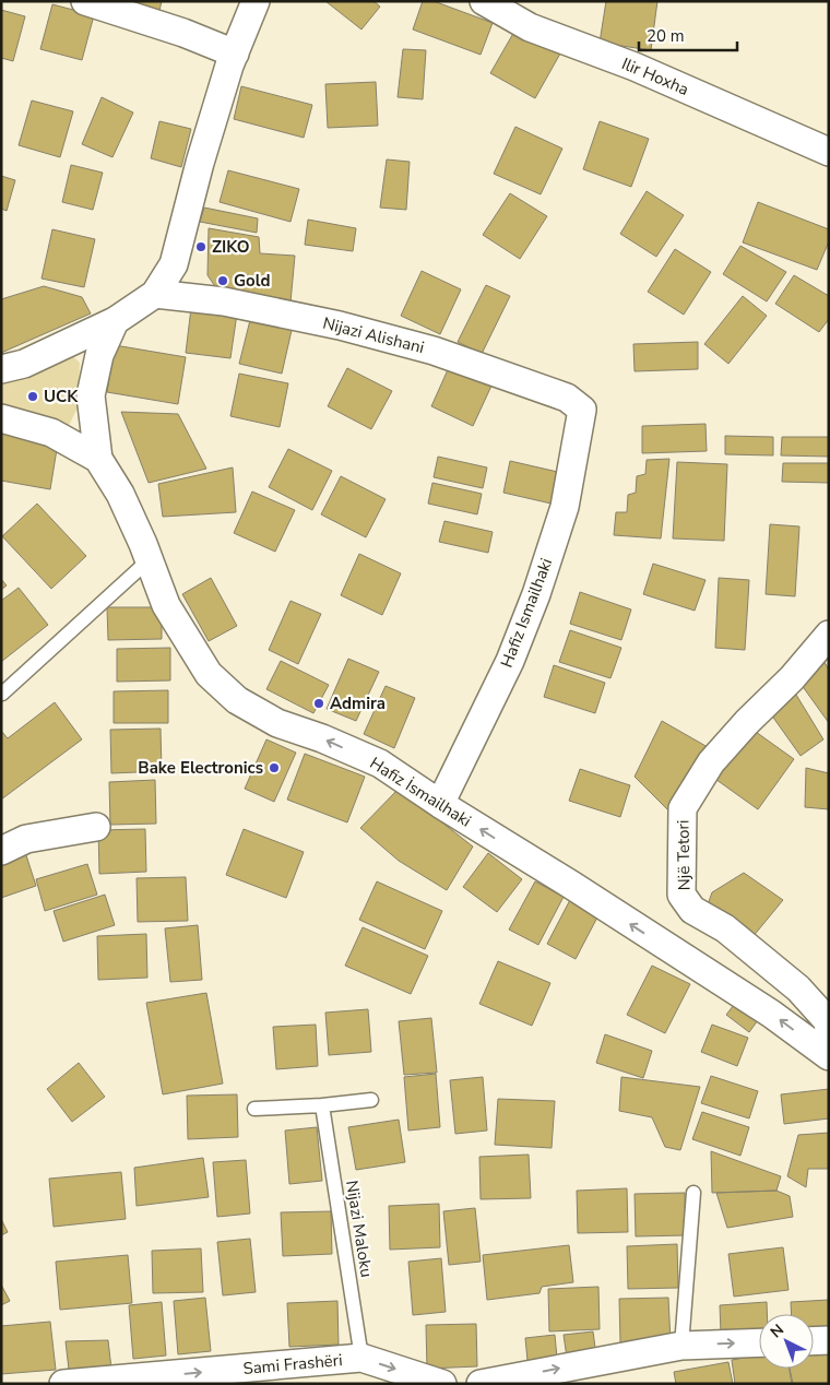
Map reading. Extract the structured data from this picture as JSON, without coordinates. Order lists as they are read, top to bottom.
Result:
{
  "streets": {
    "street": [
      "Ilir Hoxha",
      "Nijazi Alishani",
      "Hafiz Ismailhaki",
      "Hafiz İsmai̇lhaki",
      "Një Tetori",
      "Sami Frashëri"
    ],
    "lane": ["Nijazi Maloku"]
  },
  "crossings": [
    ["Nijazi Alishani", "Hafiz Ismailhaki"],
    ["Hafiz Ismailhaki", "Hafiz İsmai̇lhaki"],
    ["Nijazi Maloku", "Sami Frashëri"]
  ],
  "one_way": ["Hafiz İsmai̇lhaki", "Sami Frashëri"],
  "places": [
    "ZIKO",
    "Gold",
    "UCK",
    "Admira",
    "Bake Electronics"
  ],
  "scale_bar": "20 m",
  "north": "top left"
}
